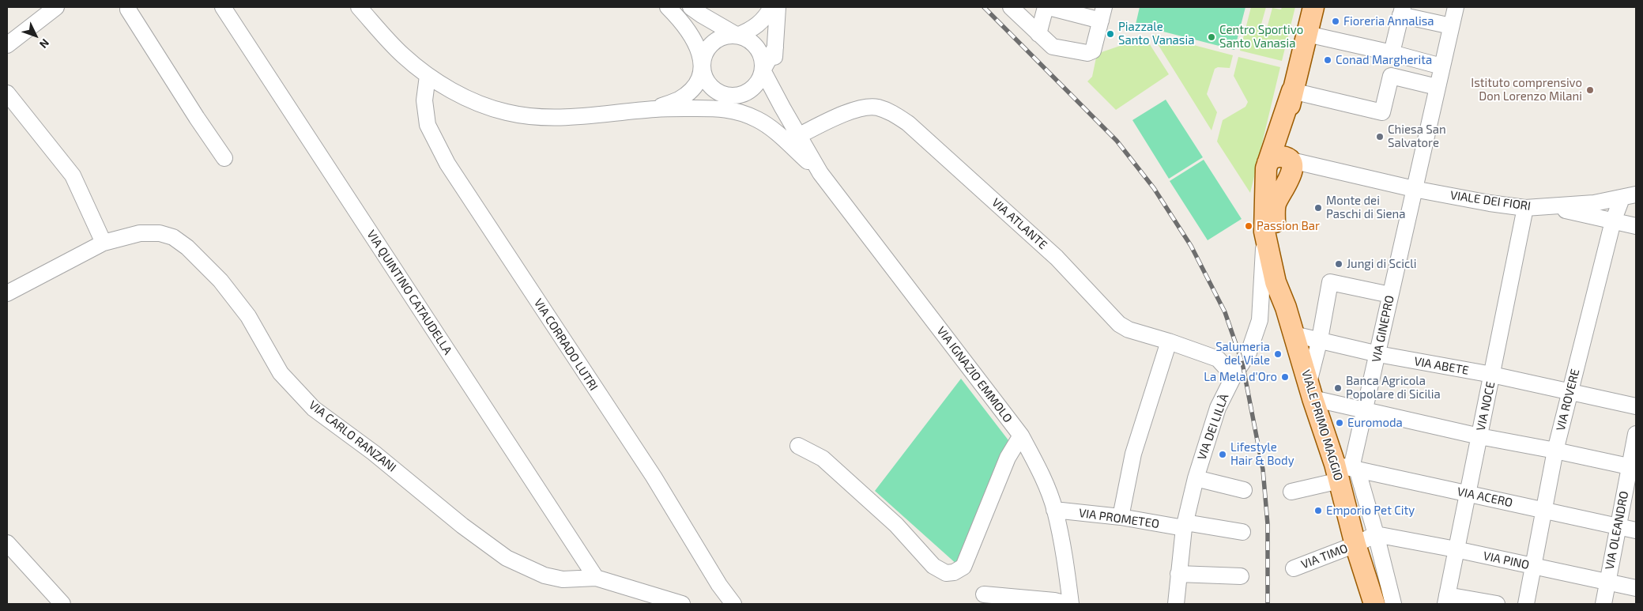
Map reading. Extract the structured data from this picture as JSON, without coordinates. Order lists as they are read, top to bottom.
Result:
{
  "streets": {
    "main road": ["VIALE PRIMO MAGGIO"],
    "street": [
      "VIALE DEI FIORI",
      "VIA ATLANTE",
      "VIA QUINTINO CATAUDELLA",
      "VIA GINEPRO",
      "VIA CORRADO LUTRI",
      "VIA ABETE",
      "VIA IGNAZIO EMMOLO",
      "VIA ROVERE",
      "VIA NOCE",
      "VIA DEI LILLÀ",
      "VIA CARLO RANZANI",
      "VIA ACERO",
      "VIA PROMETEO",
      "VIA OLEANDRO",
      "VIA TIMO",
      "VIA PINO"
    ]
  },
  "crossings": [
    ["VIALE DEI FIORI", "VIA GINEPRO"],
    ["VIALE DEI FIORI", "VIA ROVERE"],
    ["VIALE DEI FIORI", "VIA NOCE"],
    ["VIA ATLANTE", "VIA DEI LILLÀ"],
    ["VIA QUINTINO CATAUDELLA", "VIA CARLO RANZANI"],
    ["VIA GINEPRO", "VIA ABETE"],
    ["VIA GINEPRO", "VIALE PRIMO MAGGIO"],
    ["VIA GINEPRO", "VIA ACERO"],
    ["VIA ABETE", "VIA ROVERE"],
    ["VIA ABETE", "VIA NOCE"],
    ["VIA ABETE", "VIALE PRIMO MAGGIO"],
    ["VIA IGNAZIO EMMOLO", "VIA PROMETEO"],
    ["VIA ROVERE", "VIA ACERO"],
    ["VIA ROVERE", "VIA PINO"],
    ["VIA NOCE", "VIA ACERO"],
    ["VIA NOCE", "VIA PINO"],
    ["VIALE PRIMO MAGGIO", "VIA ACERO"],
    ["VIALE PRIMO MAGGIO", "VIA TIMO"],
    ["VIA DEI LILLÀ", "VIA PROMETEO"],
    ["VIA ACERO", "VIA OLEANDRO"],
    ["VIA OLEANDRO", "VIA PINO"],
    ["VIA TIMO", "VIA PINO"]
  ],
  "places": [
    "Fioreria Annalisa",
    "Piazzale Santo Vanasia",
    "Centro Sportivo Santo Vanasia",
    "Conad Margherita",
    "Istituto comprensivo Don Lorenzo Milani",
    "Chiesa San Salvatore",
    "Monte dei Paschi di Siena",
    "Passion Bar",
    "Jungi di Scicli",
    "Salumeria del Viale",
    "La Mela d'Oro",
    "Banca Agricola Popolare di Sicilia",
    "Euromoda",
    "Lifestyle Hair & Body",
    "Emporio Pet City"
  ],
  "north": "bottom right"
}
